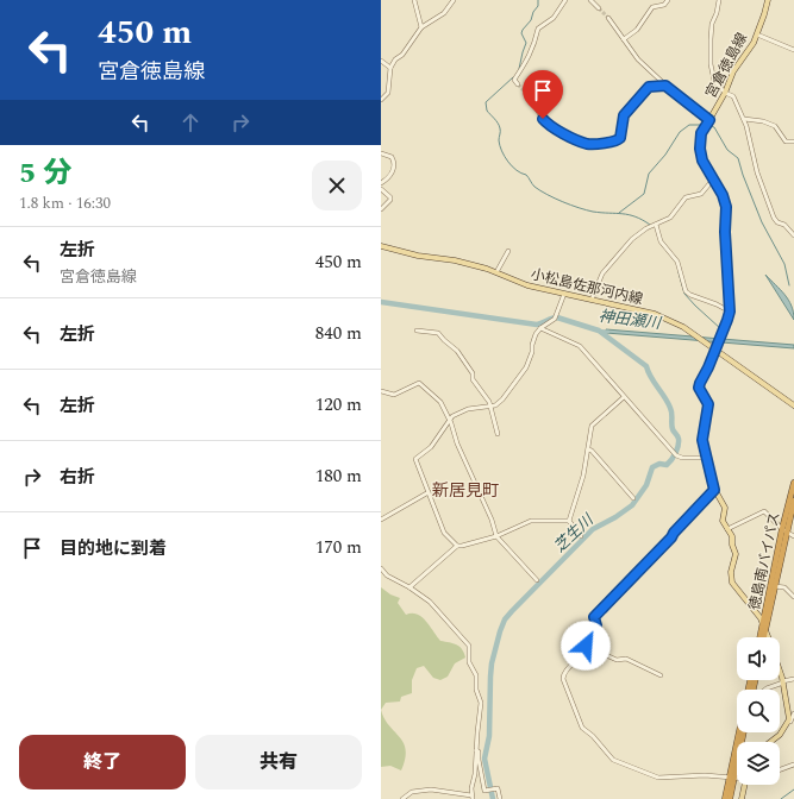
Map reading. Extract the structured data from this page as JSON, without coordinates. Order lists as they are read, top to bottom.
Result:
{
  "streets": {
    "highway": ["徳島南バイパス"],
    "main road": ["宮倉徳島線", "小松島佐那河内線"]
  },
  "crossings": [
    ["宮倉徳島線", "小松島佐那河内線"],
    ["宮倉徳島線", "徳島南バイパス"]
  ],
  "districts": ["新居見町"],
  "water": ["神田瀬川", "芝生川"],
  "page": {
    "turn": ["450 m", "宮倉徳島線"],
    "heading": ["5 分", "1.8 km · 16:30"],
    "list": [
      {
        "name": "左折",
        "note": "宮倉徳島線",
        "value": "450 m"
      },
      {
        "name": "左折",
        "value": "840 m"
      },
      {
        "name": "左折",
        "value": "120 m"
      },
      {
        "name": "右折",
        "value": "180 m"
      },
      {
        "name": "目的地に到着",
        "value": "170 m"
      }
    ],
    "buttons": ["終了", "共有"]
  }
}
